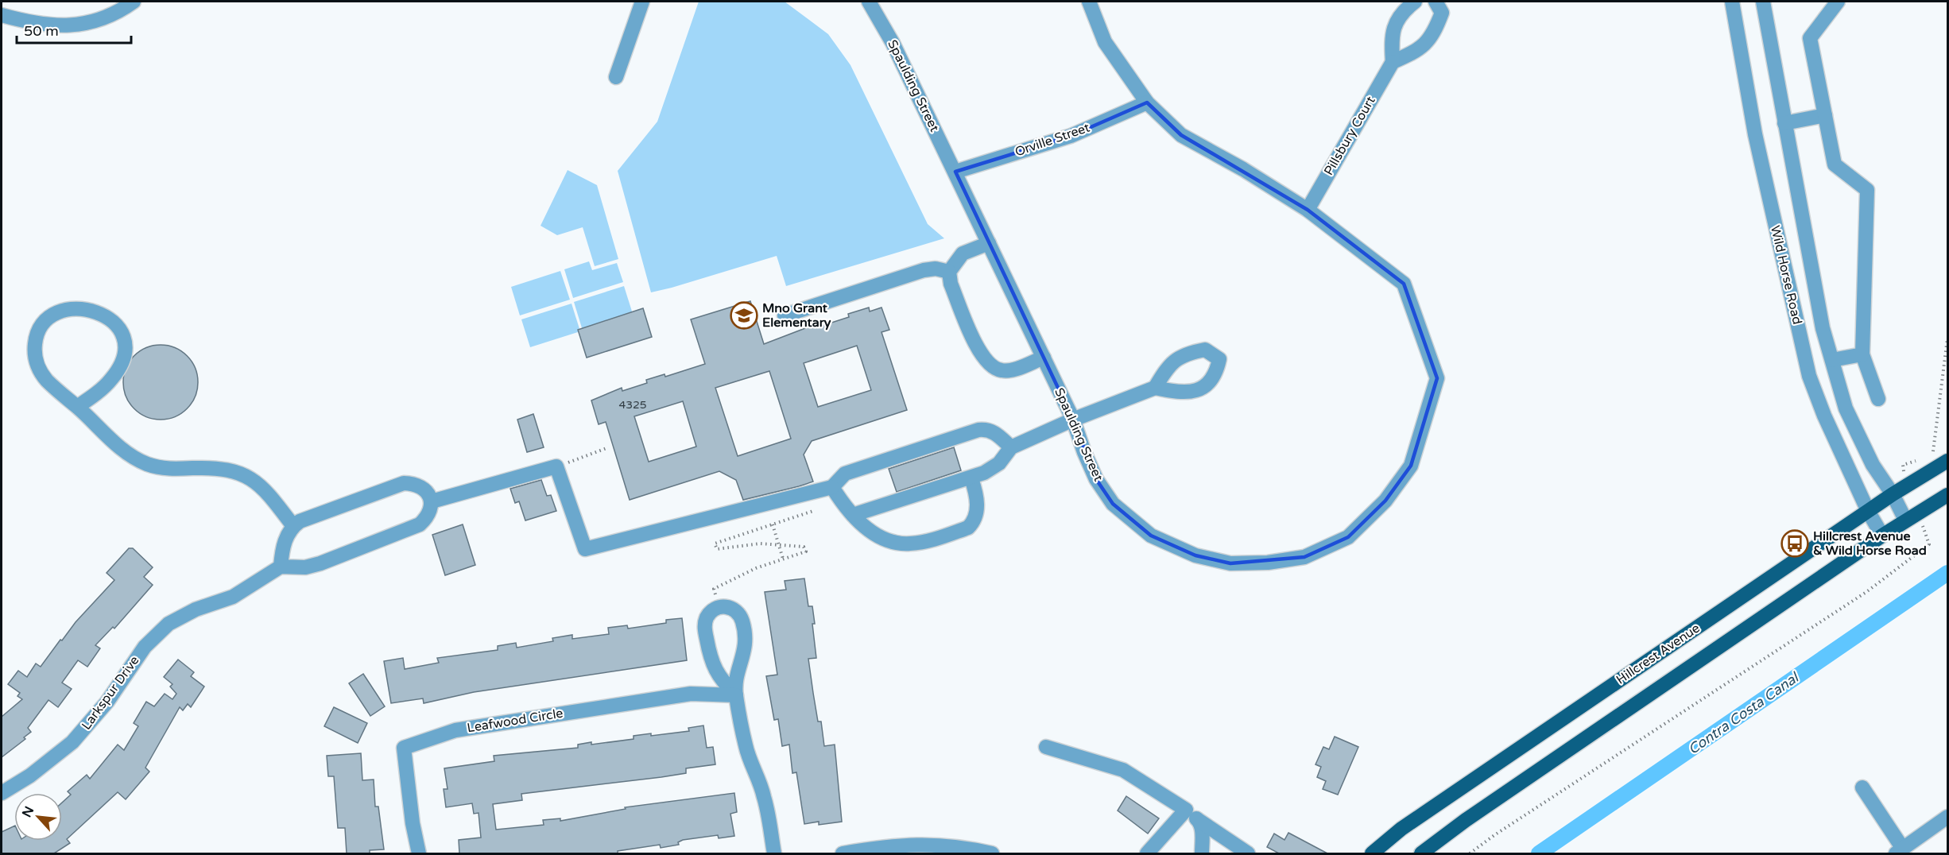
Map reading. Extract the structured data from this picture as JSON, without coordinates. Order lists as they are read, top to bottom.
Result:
{
  "streets": {
    "main road": ["Hillcrest Avenue"],
    "street": [
      "Spaulding Street",
      "Pillsbury Court",
      "Orville Street",
      "Wild Horse Road",
      "Larkspur Drive",
      "Leafwood Circle"
    ]
  },
  "crossings": [
    ["Spaulding Street", "Pillsbury Court"],
    ["Spaulding Street", "Orville Street"],
    ["Wild Horse Road", "Hillcrest Avenue"]
  ],
  "water": ["Contra Costa Canal"],
  "places": {
    "school or university": ["Mno Grant Elementary"],
    "bus stop": ["Hillcrest Avenue & Wild Horse Road"]
  },
  "house_numbers": ["4325"],
  "scale_bar": "50 m",
  "north": "top left"
}
